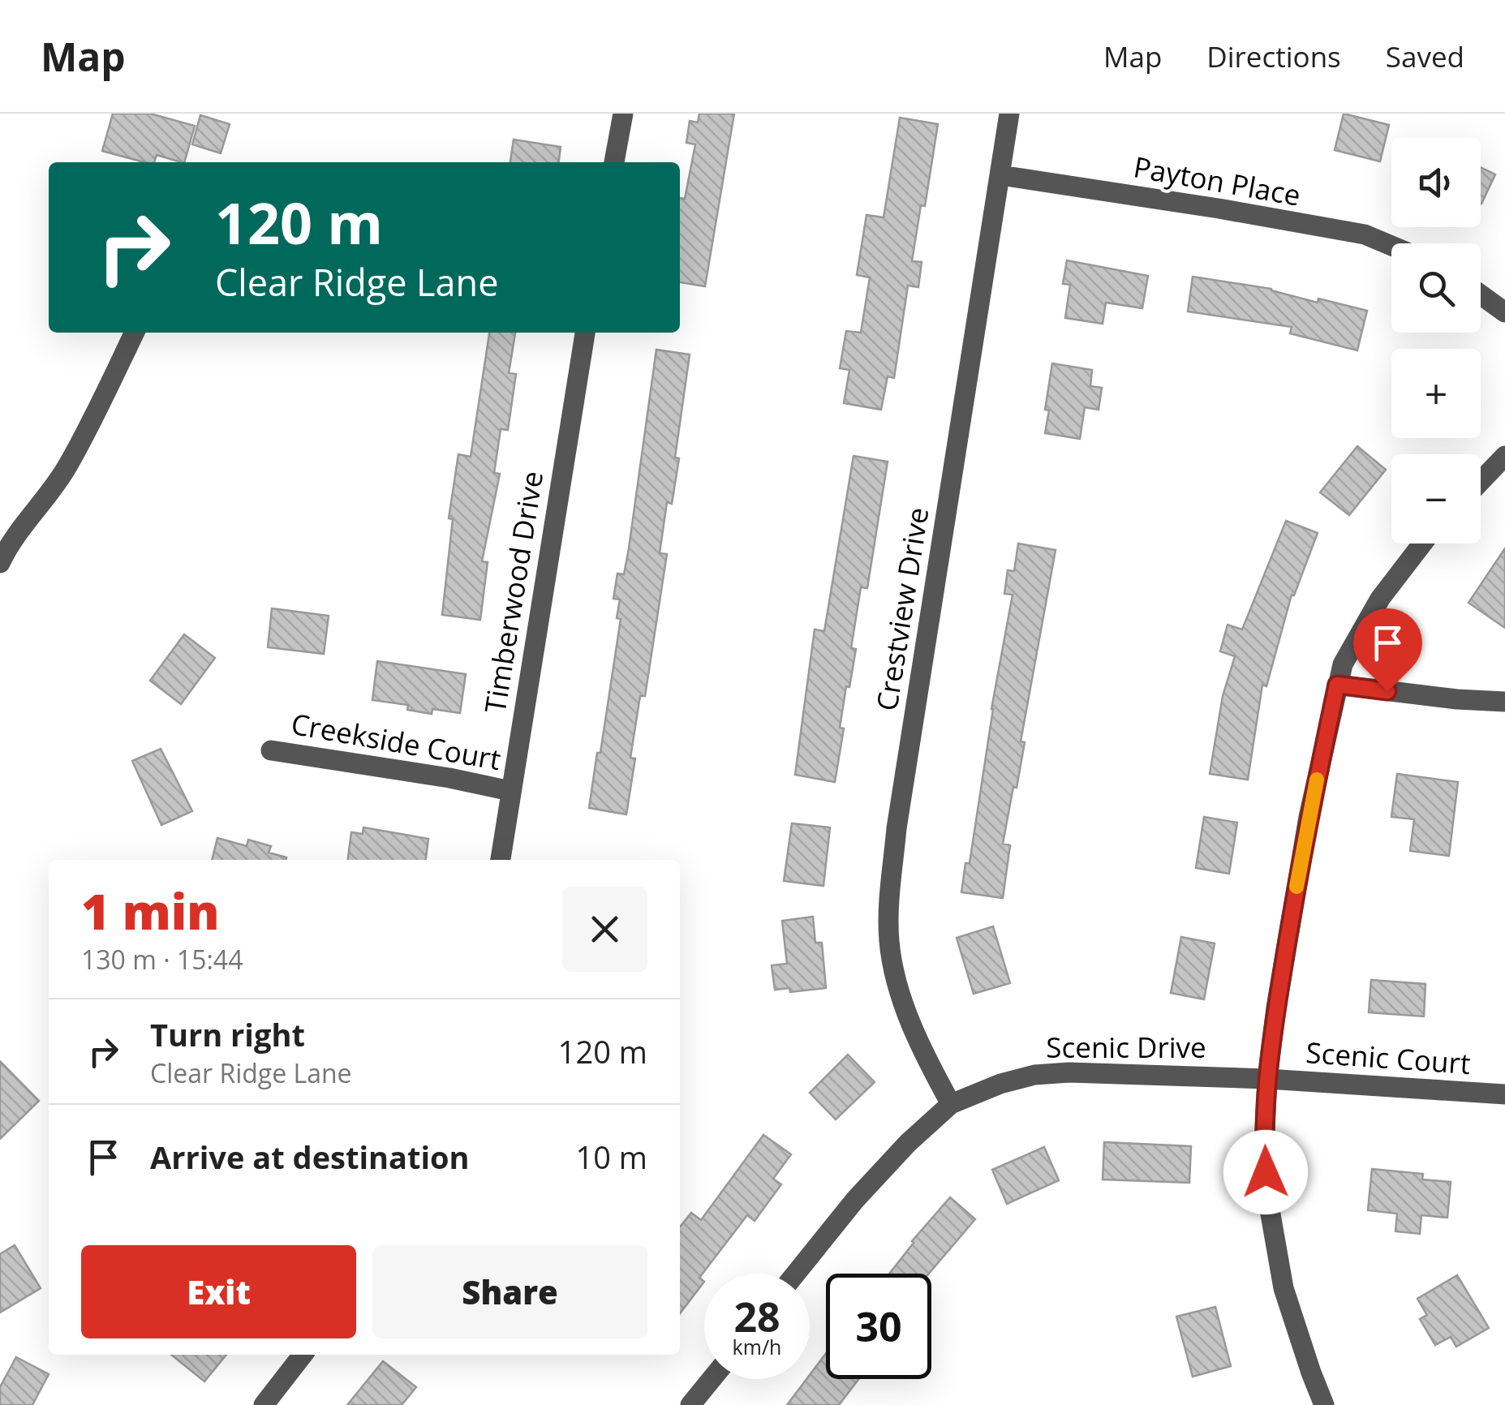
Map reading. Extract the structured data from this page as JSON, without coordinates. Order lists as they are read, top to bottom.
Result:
{
  "streets": {
    "street": [
      "Payton Place",
      "Timberwood Drive",
      "Crestview Drive",
      "Creekside Court",
      "Scenic Drive",
      "Scenic Court"
    ]
  },
  "crossings": [
    ["Payton Place", "Crestview Drive"],
    ["Timberwood Drive", "Creekside Court"],
    ["Crestview Drive", "Scenic Drive"],
    ["Scenic Drive", "Scenic Court"]
  ],
  "page": {
    "header": "Map",
    "nav": ["Map", "Directions", "Saved"],
    "map_buttons": ["+", "−"],
    "turn": ["120 m", "Clear Ridge Lane"],
    "heading": ["1 min", "130 m · 15:44"],
    "list": [
      {
        "name": "Turn right",
        "note": "Clear Ridge Lane",
        "value": "120 m"
      },
      {
        "name": "Arrive at destination",
        "value": "10 m"
      }
    ],
    "buttons": ["Exit", "Share"],
    "speed": "28 km/h",
    "limit": "30"
  }
}
